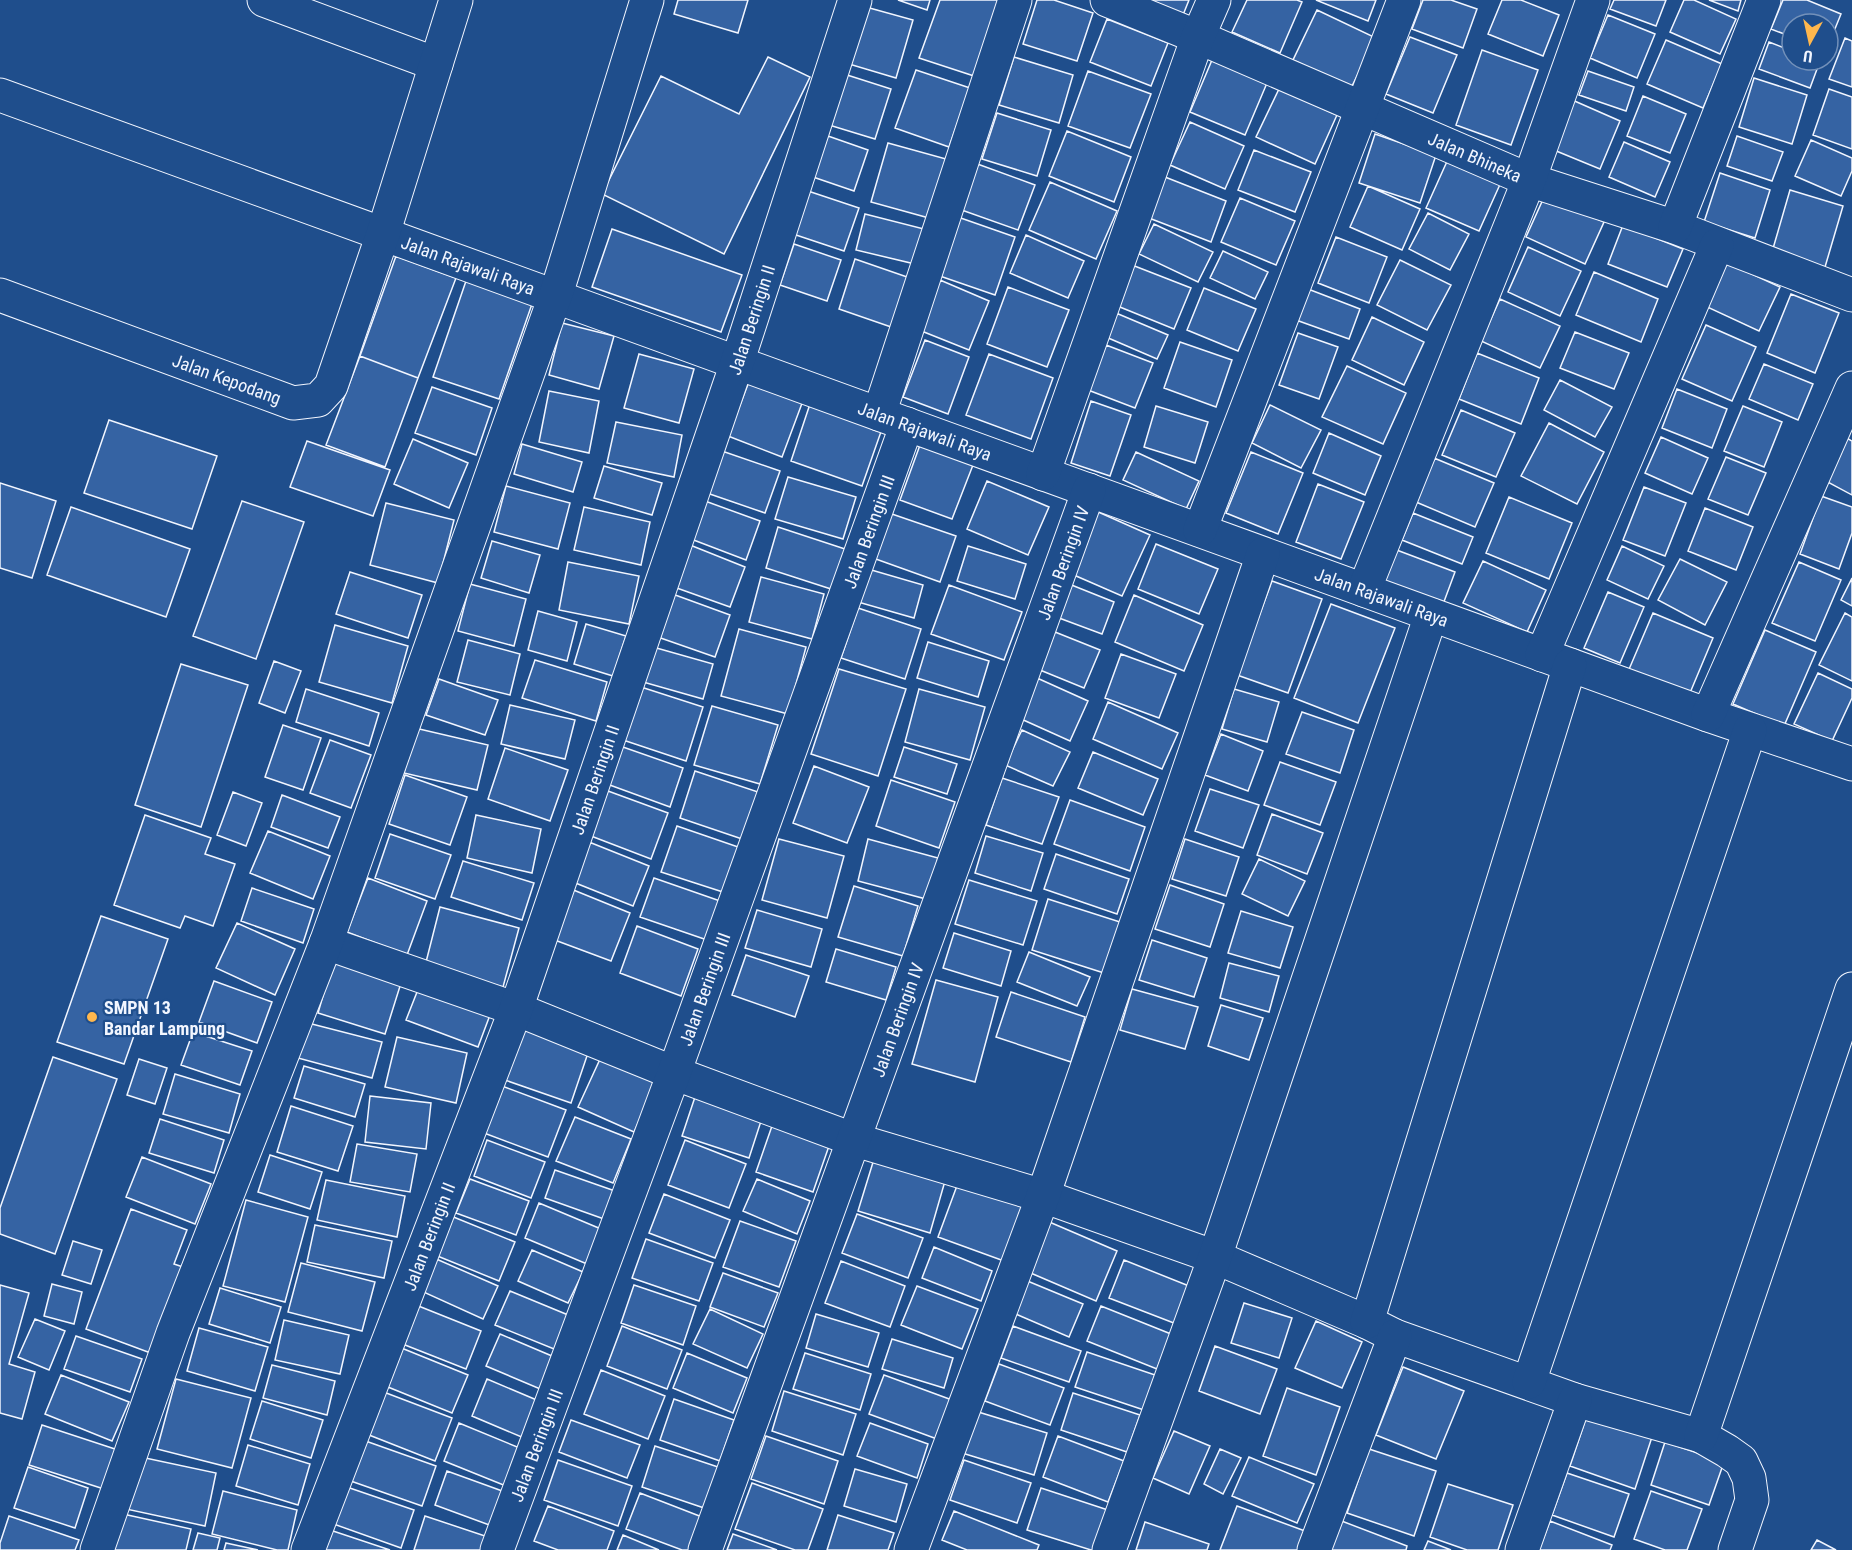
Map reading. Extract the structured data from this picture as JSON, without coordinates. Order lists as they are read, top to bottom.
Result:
{
  "streets": {
    "street": [
      "Jalan Bhineka",
      "Jalan Rajawali Raya",
      "Jalan Beringin II",
      "Jalan Kepodang",
      "Jalan Beringin III",
      "Jalan Beringin IV"
    ]
  },
  "crossings": [
    ["Jalan Rajawali Raya", "Jalan Beringin II"],
    ["Jalan Rajawali Raya", "Jalan Kepodang"],
    ["Jalan Rajawali Raya", "Jalan Beringin III"],
    ["Jalan Rajawali Raya", "Jalan Beringin IV"]
  ],
  "places": ["SMPN 13 Bandar Lampung"],
  "north": "bottom"
}
